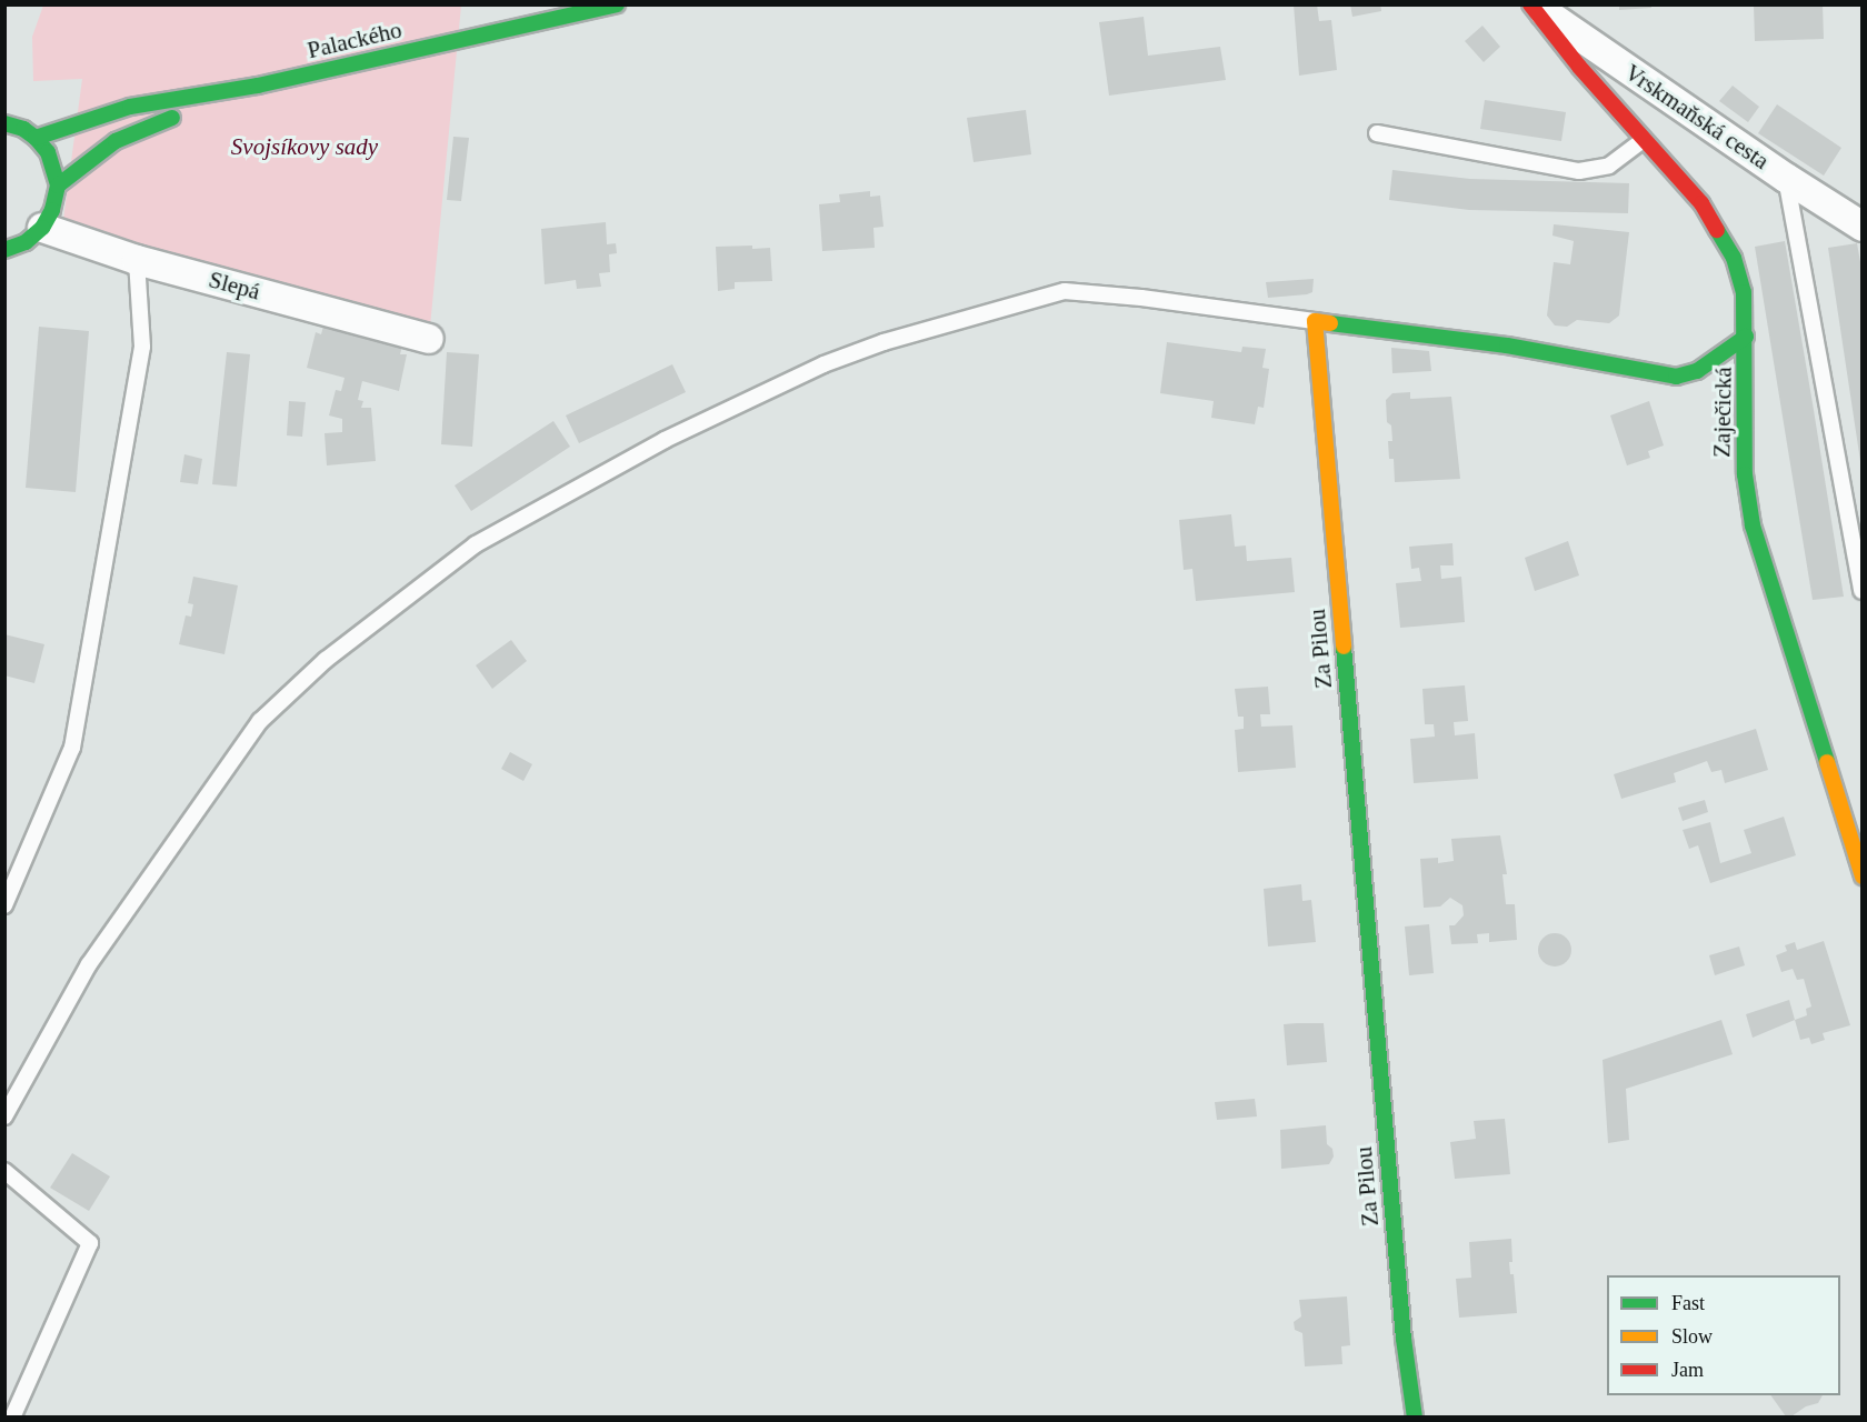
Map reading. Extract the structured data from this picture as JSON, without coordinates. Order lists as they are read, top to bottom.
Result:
{
  "streets": {
    "street": [
      "Palackého",
      "Vrskmaňská cesta",
      "Slepá",
      "Zaječická",
      "Za Pilou"
    ]
  },
  "crossings": [
    ["Vrskmaňská cesta", "Zaječická"]
  ],
  "parks": ["Svojsíkovy sady"],
  "legend": ["Fast", "Slow", "Jam"]
}
